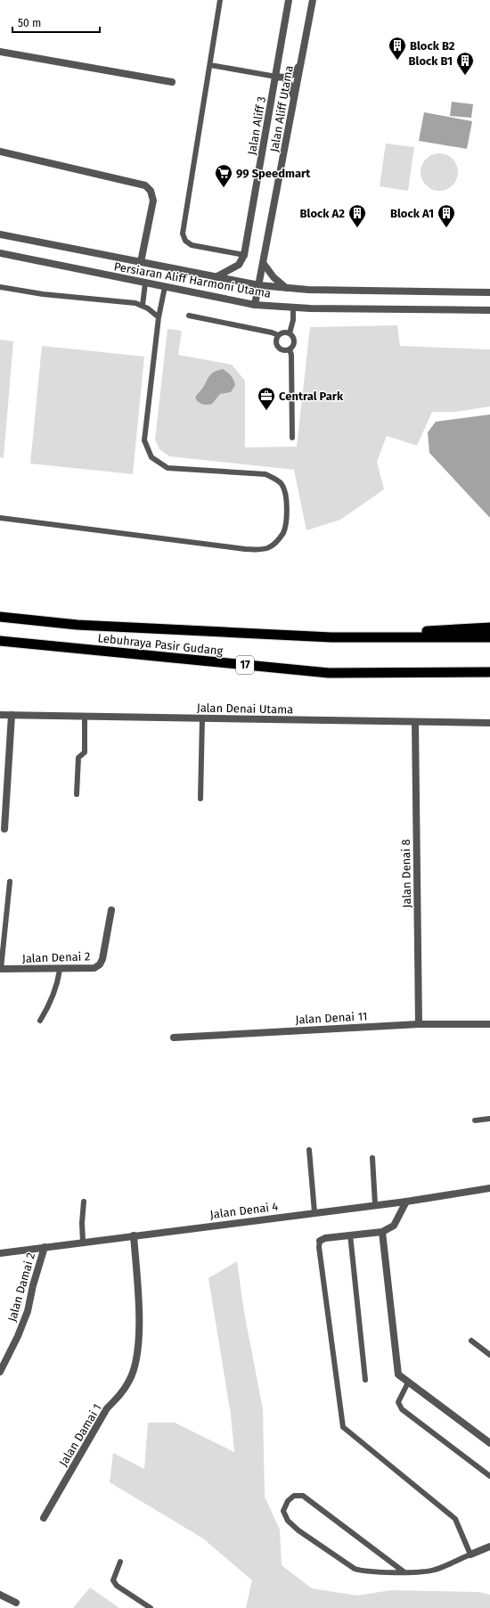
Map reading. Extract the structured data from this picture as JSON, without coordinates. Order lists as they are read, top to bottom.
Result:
{
  "streets": {
    "highway": ["Lebuhraya Pasir Gudang", "17"],
    "street": [
      "Jalan Aliff Utama",
      "Jalan Aliff 3",
      "Persiaran Aliff Harmoni Utama",
      "Jalan Denai Utama",
      "Jalan Denai 8",
      "Jalan Denai 2",
      "Jalan Denai 11",
      "Jalan Denai 4",
      "Jalan Damai 2",
      "Jalan Damai 1"
    ]
  },
  "crossings": [
    ["Jalan Aliff Utama", "Persiaran Aliff Harmoni Utama"],
    ["Jalan Denai Utama", "Jalan Denai 8"],
    ["Jalan Denai 8", "Jalan Denai 11"],
    ["Jalan Denai 4", "Jalan Damai 2"],
    ["Jalan Denai 4", "Jalan Damai 1"]
  ],
  "places": {
    "building": [
      "Block B2",
      "Block B1",
      "Block A2",
      "Block A1"
    ],
    "supermarket": ["99 Speedmart"],
    "office": ["Central Park"]
  },
  "scale_bar": "50 m"
}
